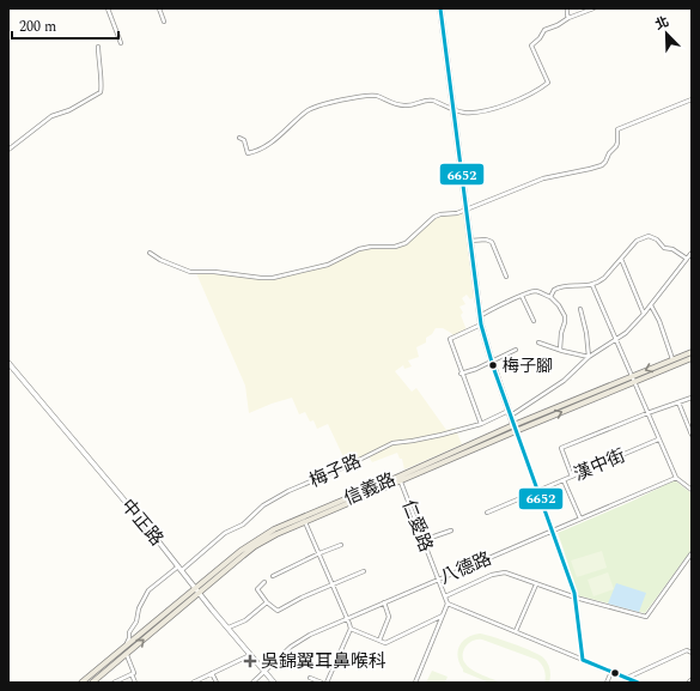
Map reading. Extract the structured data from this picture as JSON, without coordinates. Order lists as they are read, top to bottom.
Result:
{
  "streets": {
    "main road": ["信義路"],
    "street": [
      "漢中街",
      "梅子路",
      "中正路",
      "仁愛路",
      "八德路"
    ]
  },
  "crossings": [
    ["梅子路", "中正路"],
    ["信義路", "中正路"],
    ["信義路", "仁愛路"],
    ["中正路", "八德路"],
    ["仁愛路", "八德路"]
  ],
  "places": {
    "other": ["梅子腳"],
    "health": ["吳錦翼耳鼻喉科"]
  },
  "lines": ["transit line 6652"],
  "scale_bar": "200 m",
  "north": "top left"
}
